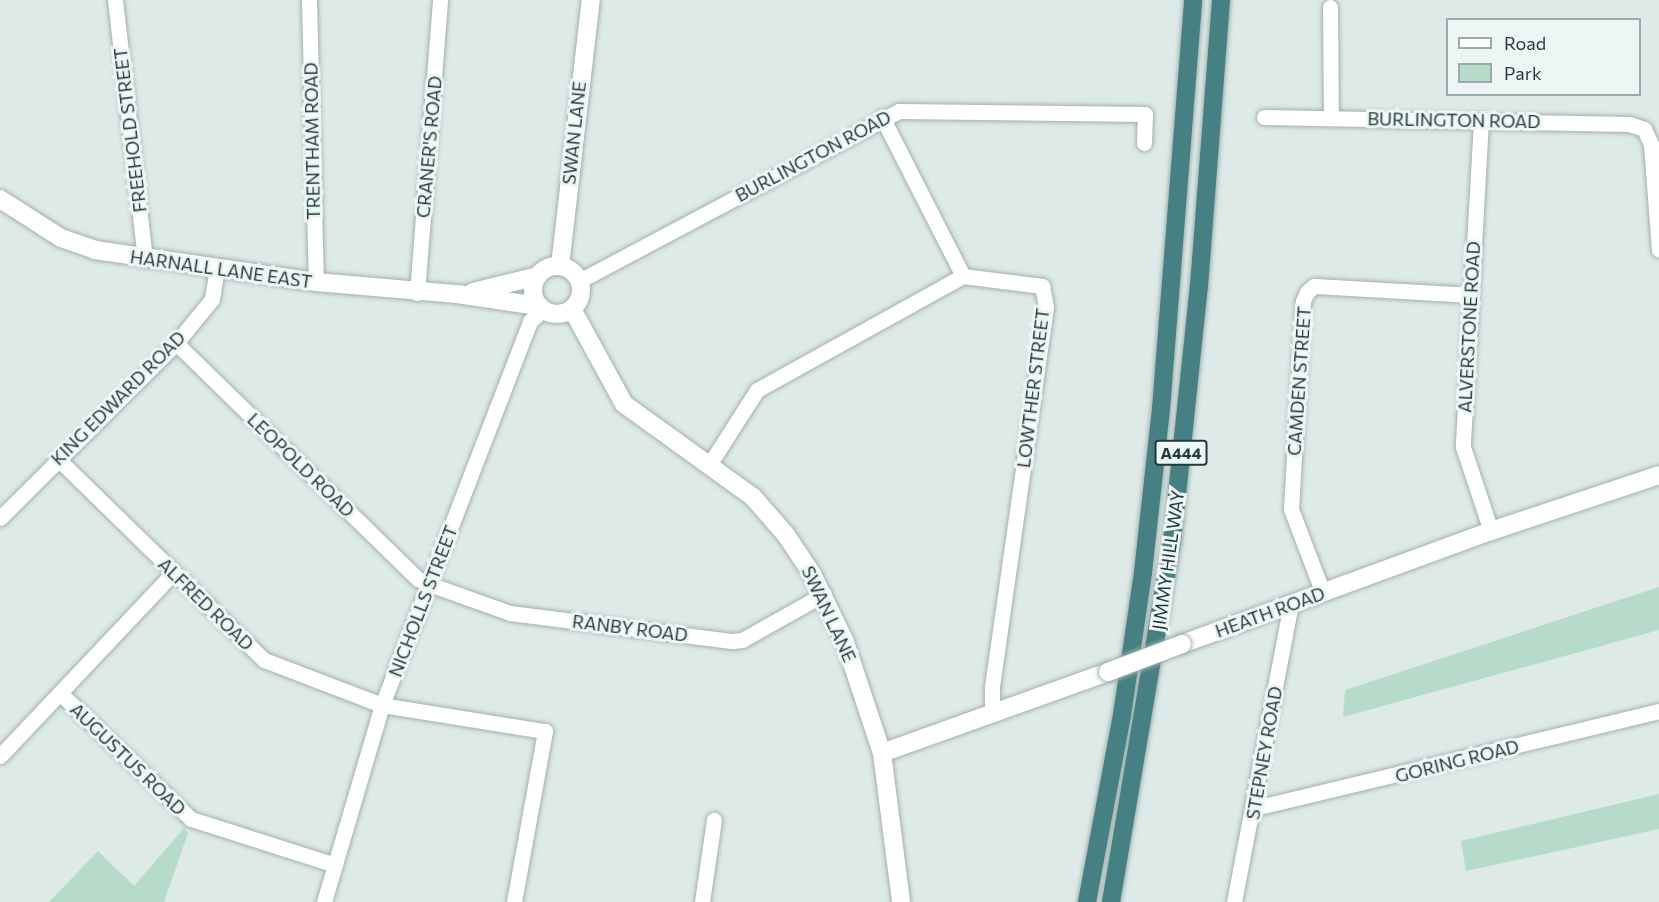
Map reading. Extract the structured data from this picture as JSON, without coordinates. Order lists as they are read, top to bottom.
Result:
{
  "streets": {
    "highway": ["A444", "JIMMY HILL WAY"],
    "main road": ["SWAN LANE", "HARNALL LANE EAST", "HEATH ROAD"],
    "street": [
      "BURLINGTON ROAD",
      "FREEHOLD STREET",
      "TRENTHAM ROAD",
      "CRANER'S ROAD",
      "ALVERSTONE ROAD",
      "CAMDEN STREET",
      "LOWTHER STREET",
      "KING EDWARD ROAD",
      "LEOPOLD ROAD",
      "NICHOLLS STREET",
      "ALFRED ROAD",
      "RANBY ROAD",
      "STEPNEY ROAD",
      "AUGUSTUS ROAD",
      "GORING ROAD"
    ]
  },
  "crossings": [
    ["BURLINGTON ROAD", "SWAN LANE"],
    ["BURLINGTON ROAD", "HARNALL LANE EAST"],
    ["BURLINGTON ROAD", "ALVERSTONE ROAD"],
    ["BURLINGTON ROAD", "NICHOLLS STREET"],
    ["FREEHOLD STREET", "HARNALL LANE EAST"],
    ["SWAN LANE", "HARNALL LANE EAST"],
    ["SWAN LANE", "NICHOLLS STREET"],
    ["SWAN LANE", "HEATH ROAD"],
    ["SWAN LANE", "RANBY ROAD"],
    ["TRENTHAM ROAD", "HARNALL LANE EAST"],
    ["CRANER'S ROAD", "HARNALL LANE EAST"],
    ["HARNALL LANE EAST", "KING EDWARD ROAD"],
    ["HARNALL LANE EAST", "NICHOLLS STREET"],
    ["ALVERSTONE ROAD", "CAMDEN STREET"],
    ["ALVERSTONE ROAD", "HEATH ROAD"],
    ["CAMDEN STREET", "HEATH ROAD"],
    ["LOWTHER STREET", "HEATH ROAD"],
    ["KING EDWARD ROAD", "LEOPOLD ROAD"],
    ["KING EDWARD ROAD", "ALFRED ROAD"],
    ["LEOPOLD ROAD", "NICHOLLS STREET"],
    ["LEOPOLD ROAD", "RANBY ROAD"],
    ["NICHOLLS STREET", "ALFRED ROAD"],
    ["NICHOLLS STREET", "RANBY ROAD"],
    ["NICHOLLS STREET", "AUGUSTUS ROAD"],
    ["HEATH ROAD", "STEPNEY ROAD"],
    ["STEPNEY ROAD", "GORING ROAD"]
  ],
  "legend": ["Road", "Park"]
}
